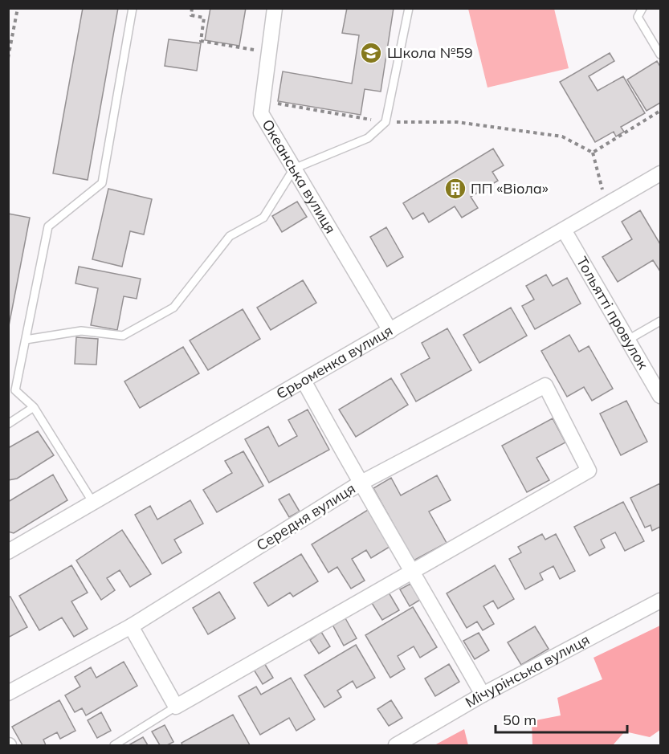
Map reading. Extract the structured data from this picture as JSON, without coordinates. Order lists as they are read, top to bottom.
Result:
{
  "streets": {
    "street": [
      "Океанська вулиця",
      "Тольятті провулок",
      "Єрьоменка вулиця",
      "Середня вулиця",
      "Мічурінська вулиця"
    ]
  },
  "crossings": [
    ["Океанська вулиця", "Єрьоменка вулиця"],
    ["Тольятті провулок", "Єрьоменка вулиця"]
  ],
  "places": {
    "school or university": ["Школа №59"],
    "building": ["ПП «Віола»"]
  },
  "scale_bar": "50 m"
}
